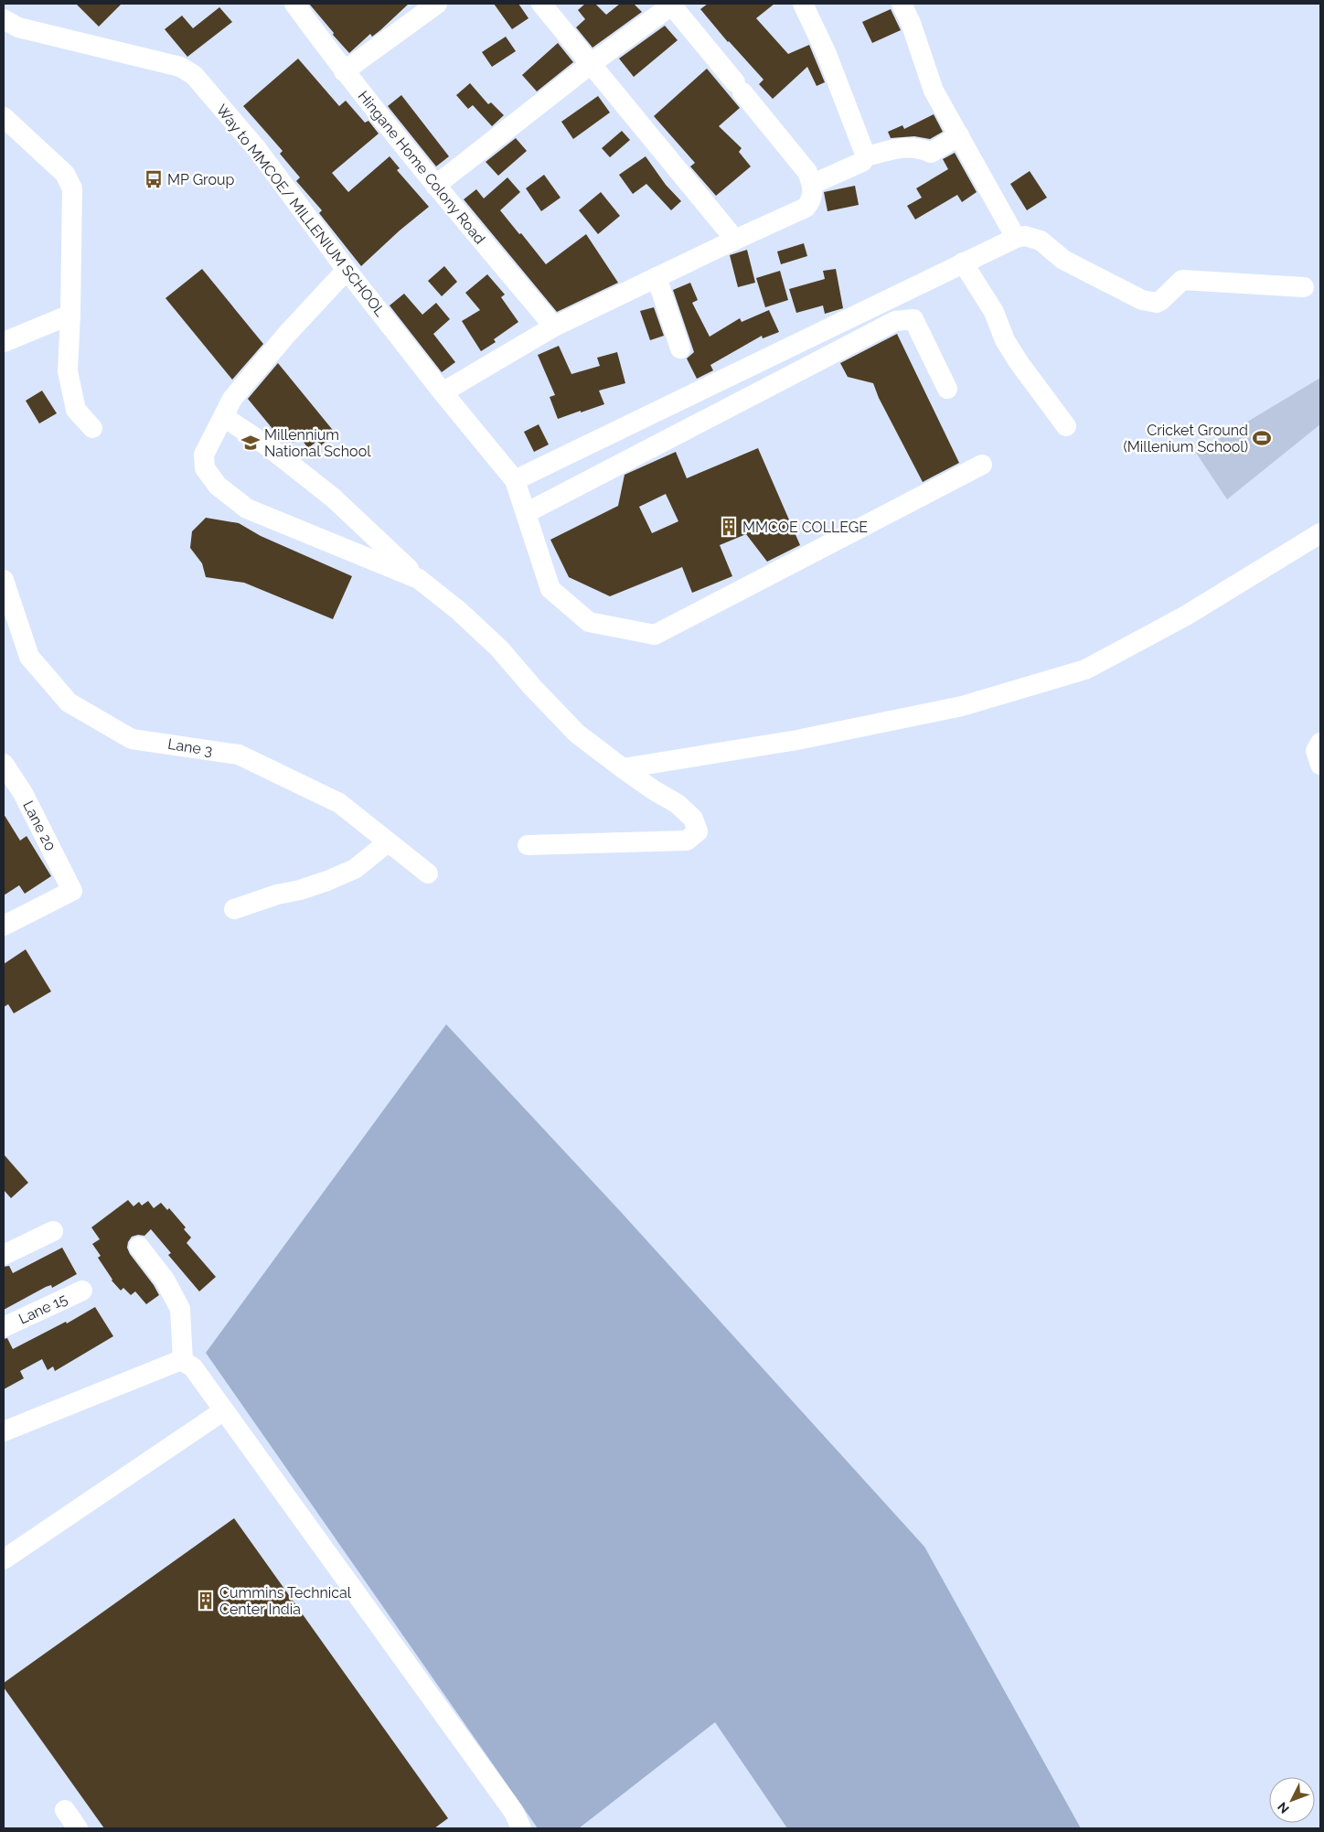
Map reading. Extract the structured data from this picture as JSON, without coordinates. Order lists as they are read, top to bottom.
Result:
{
  "streets": {
    "street": [
      "Hingane Home Colony Road",
      "Way to MMCOE/ MILLENIUM SCHOOL",
      "Lane 3",
      "Lane 20",
      "Lane 15"
    ]
  },
  "places": {
    "bus stop": ["MP Group"],
    "sports": ["Cricket Ground (Millenium School)"],
    "school or university": ["Millennium National School"],
    "building": ["MMCOE COLLEGE", "Cummins Technical Center India"]
  },
  "north": "bottom left"
}
